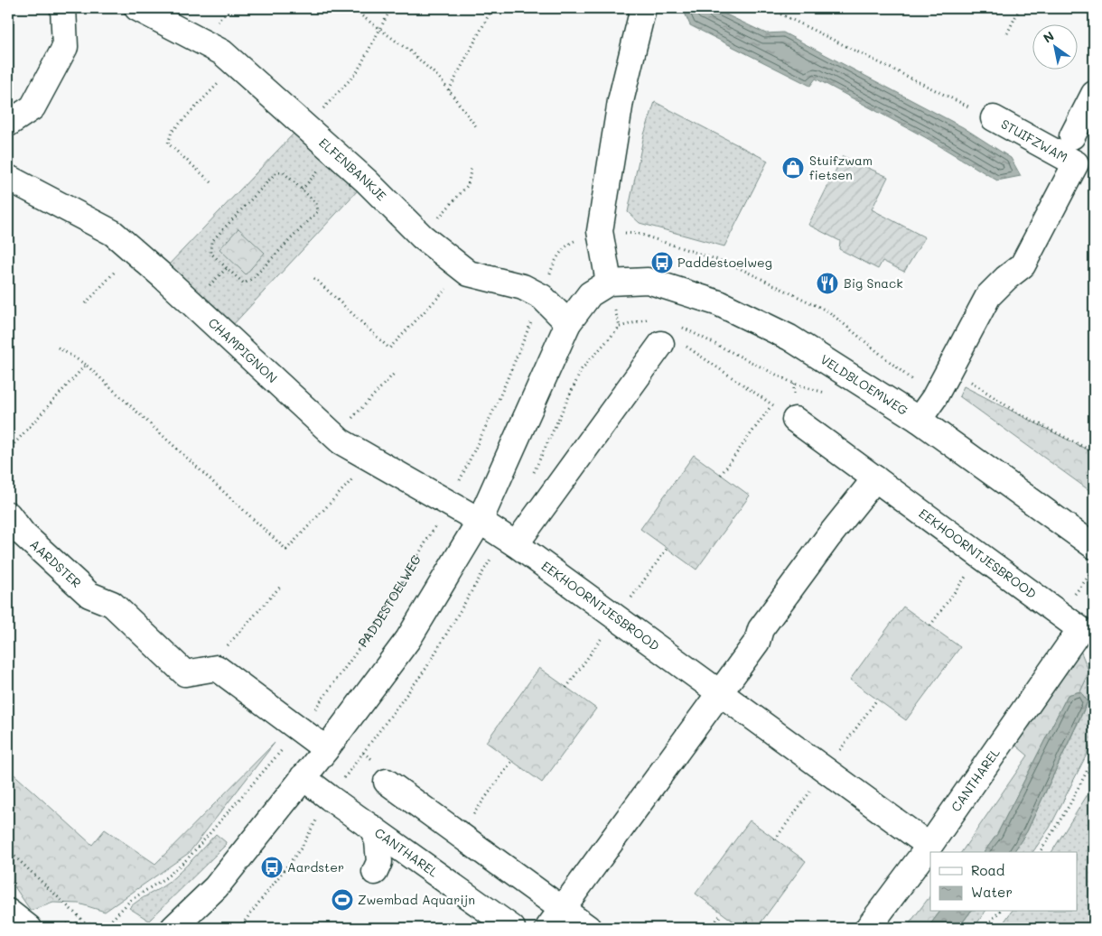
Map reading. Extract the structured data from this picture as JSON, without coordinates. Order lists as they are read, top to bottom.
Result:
{
  "streets": {
    "street": [
      "STUIFZWAM",
      "ELFENBANKJE",
      "CHAMPIGNON",
      "VELDBLOEMWEG",
      "EEKHOORNTJESBROOD",
      "AARDSTER",
      "CANTHAREL"
    ],
    "path": ["PADDESTOELWEG"]
  },
  "crossings": [
    ["STUIFZWAM", "VELDBLOEMWEG"],
    ["ELFENBANKJE", "PADDESTOELWEG"],
    ["CHAMPIGNON", "EEKHOORNTJESBROOD"],
    ["CHAMPIGNON", "PADDESTOELWEG"],
    ["EEKHOORNTJESBROOD", "CANTHAREL"]
  ],
  "places": {
    "shop": ["Stuifzwam fietsen"],
    "bus stop": ["Paddestoelweg", "Aardster"],
    "restaurant": ["Big Snack"],
    "sports": ["Zwembad Aquarijn"]
  },
  "legend": ["Road", "Water"],
  "north": "top left"
}
